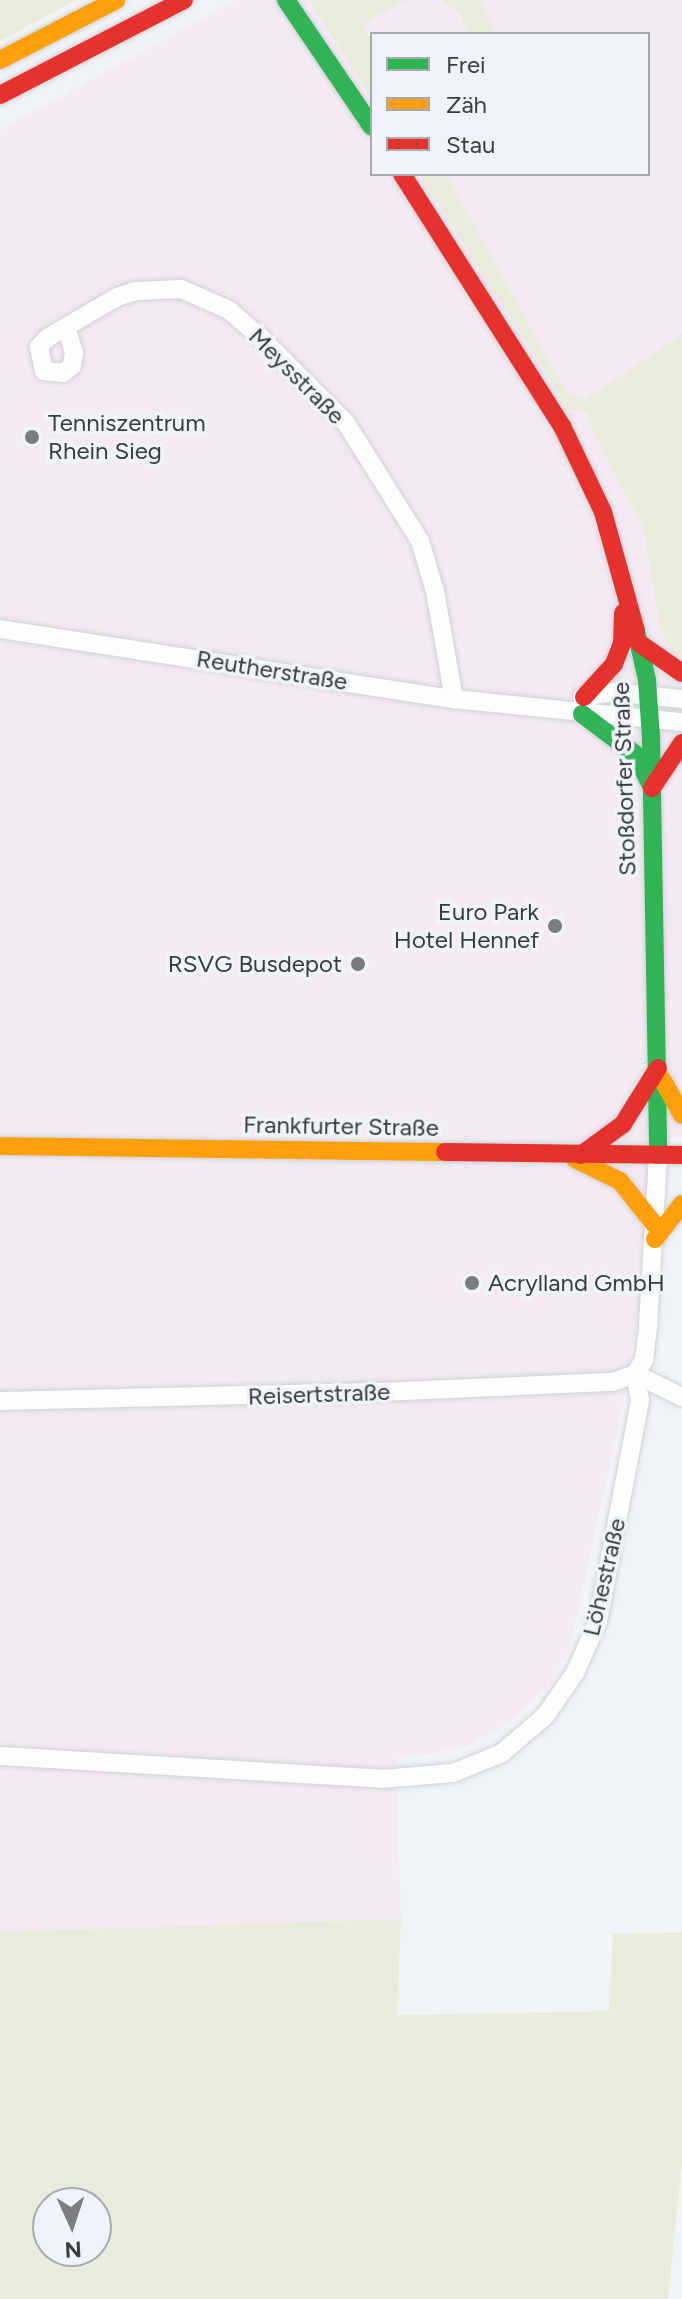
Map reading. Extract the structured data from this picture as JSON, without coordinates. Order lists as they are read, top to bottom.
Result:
{
  "streets": {
    "main road": ["Stoßdorfer Straße", "Frankfurter Straße"],
    "street": [
      "Meysstraße",
      "Reutherstraße",
      "Reisertstraße",
      "Löhestraße"
    ]
  },
  "crossings": [
    ["Meysstraße", "Reutherstraße"],
    ["Reutherstraße", "Stoßdorfer Straße"],
    ["Stoßdorfer Straße", "Frankfurter Straße"],
    ["Stoßdorfer Straße", "Löhestraße"],
    ["Frankfurter Straße", "Löhestraße"],
    ["Reisertstraße", "Löhestraße"]
  ],
  "places": [
    "Tenniszentrum Rhein Sieg",
    "Euro Park Hotel Hennef",
    "RSVG Busdepot",
    "Acrylland GmbH"
  ],
  "legend": ["Frei", "Zäh", "Stau"],
  "north": "bottom"
}
